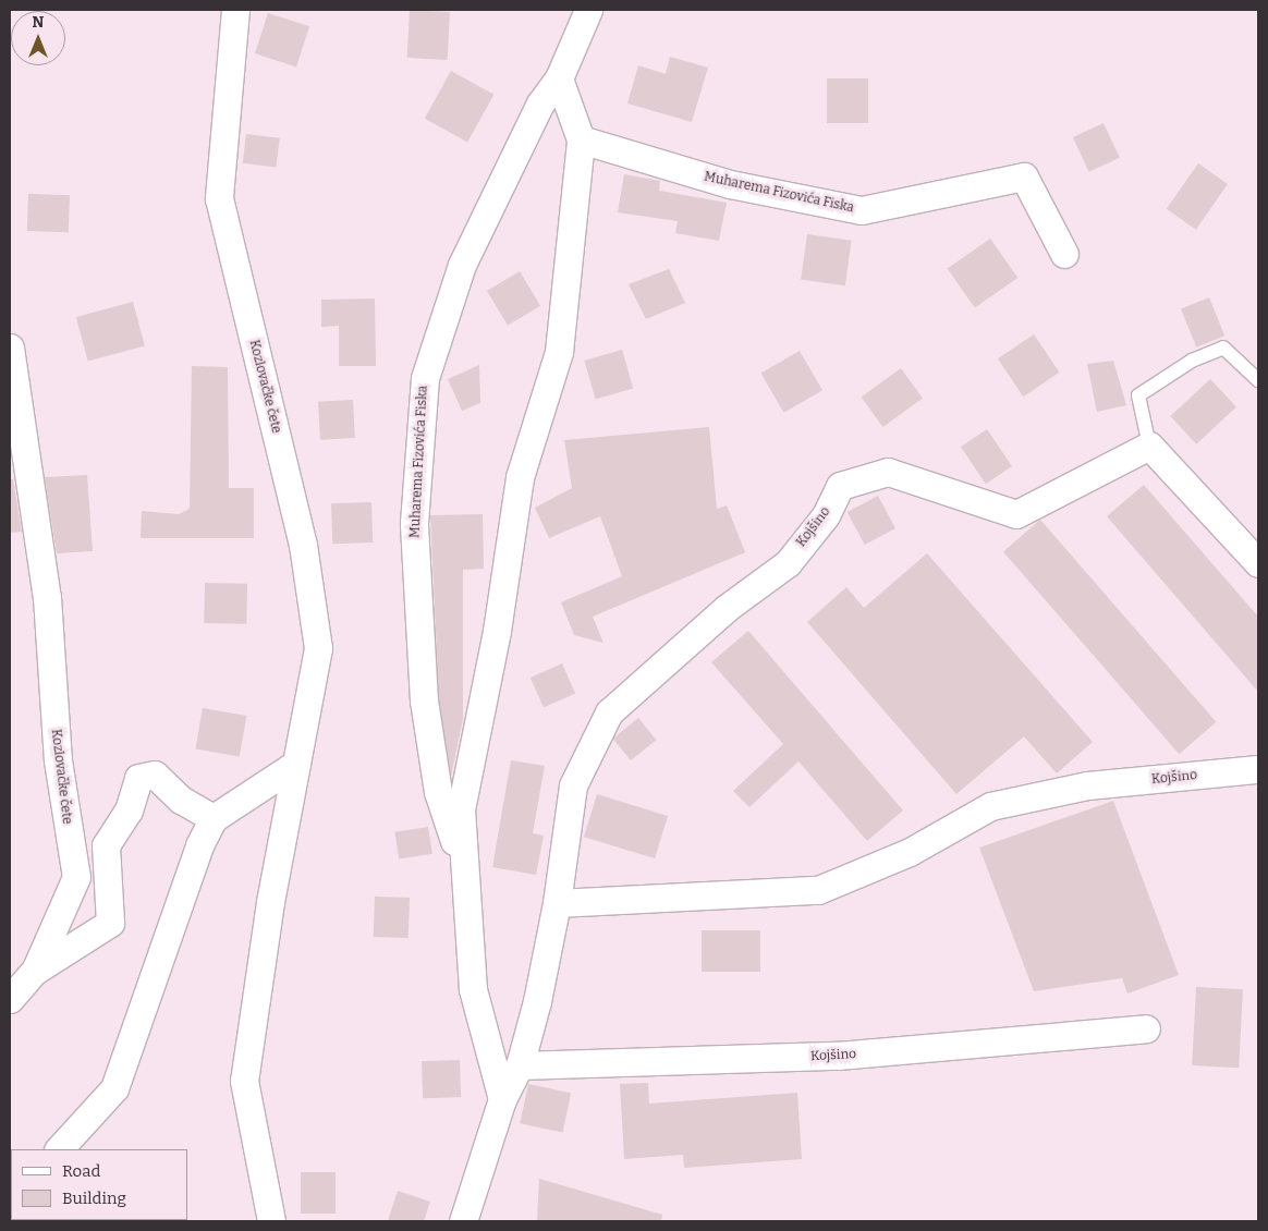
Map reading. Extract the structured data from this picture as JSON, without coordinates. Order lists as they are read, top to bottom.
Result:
{
  "streets": {
    "street": ["Muharema Fizovića Fiska", "Kozlovačke čete", "Kojšino"]
  },
  "crossings": [
    ["Muharema Fizovića Fiska", "Kojšino"]
  ],
  "legend": ["Road", "Building"],
  "north": "top"
}
